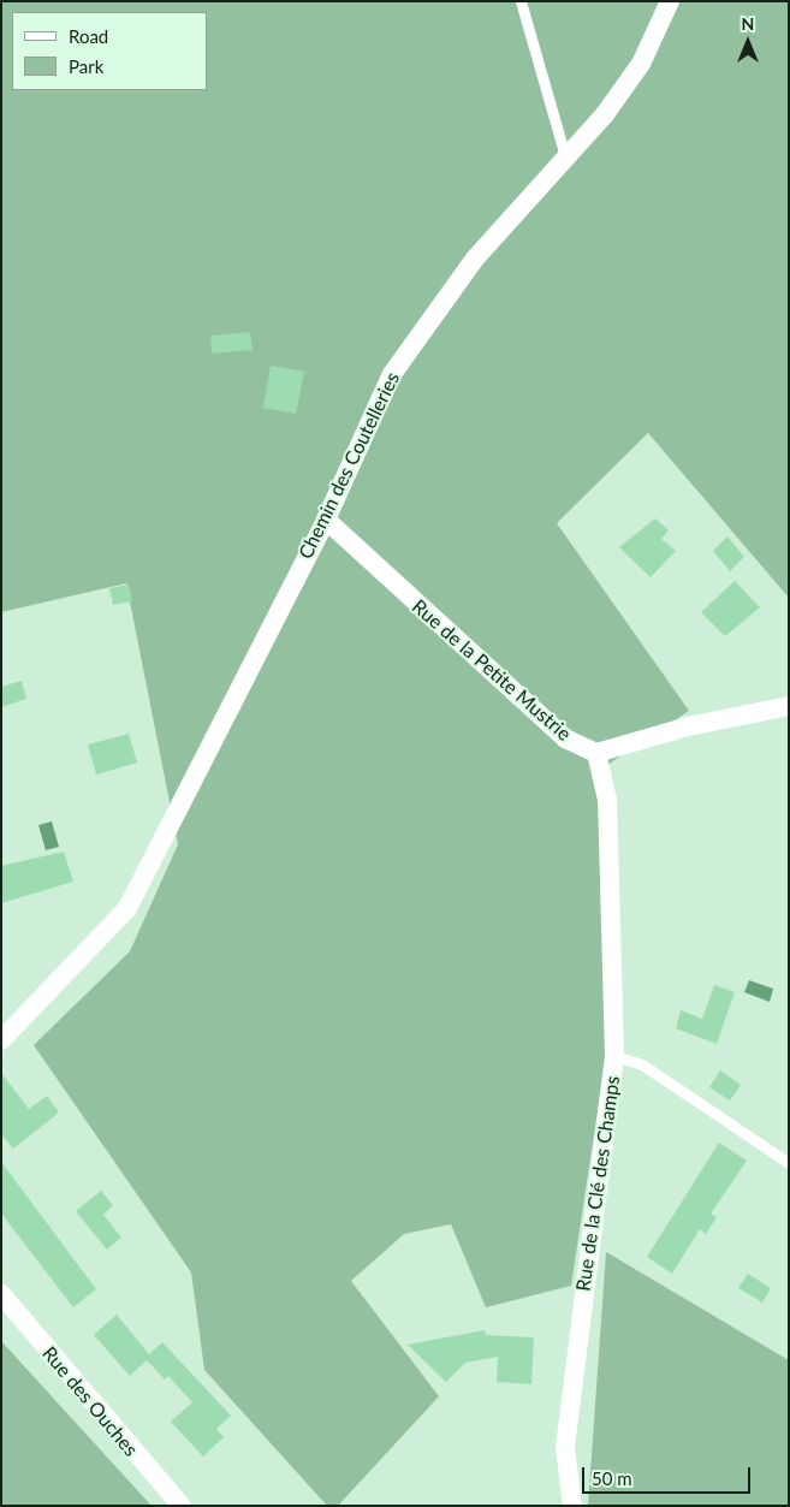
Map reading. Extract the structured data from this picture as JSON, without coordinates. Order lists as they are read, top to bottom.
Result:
{
  "streets": {
    "street": [
      "Chemin des Coutelleries",
      "Rue de la Petite Mustrie",
      "Rue de la Clé des Champs",
      "Rue des Ouches"
    ]
  },
  "crossings": [
    ["Chemin des Coutelleries", "Rue de la Petite Mustrie"],
    ["Rue de la Petite Mustrie", "Rue de la Clé des Champs"]
  ],
  "legend": ["Road", "Park"],
  "scale_bar": "50 m",
  "north": "top"
}
